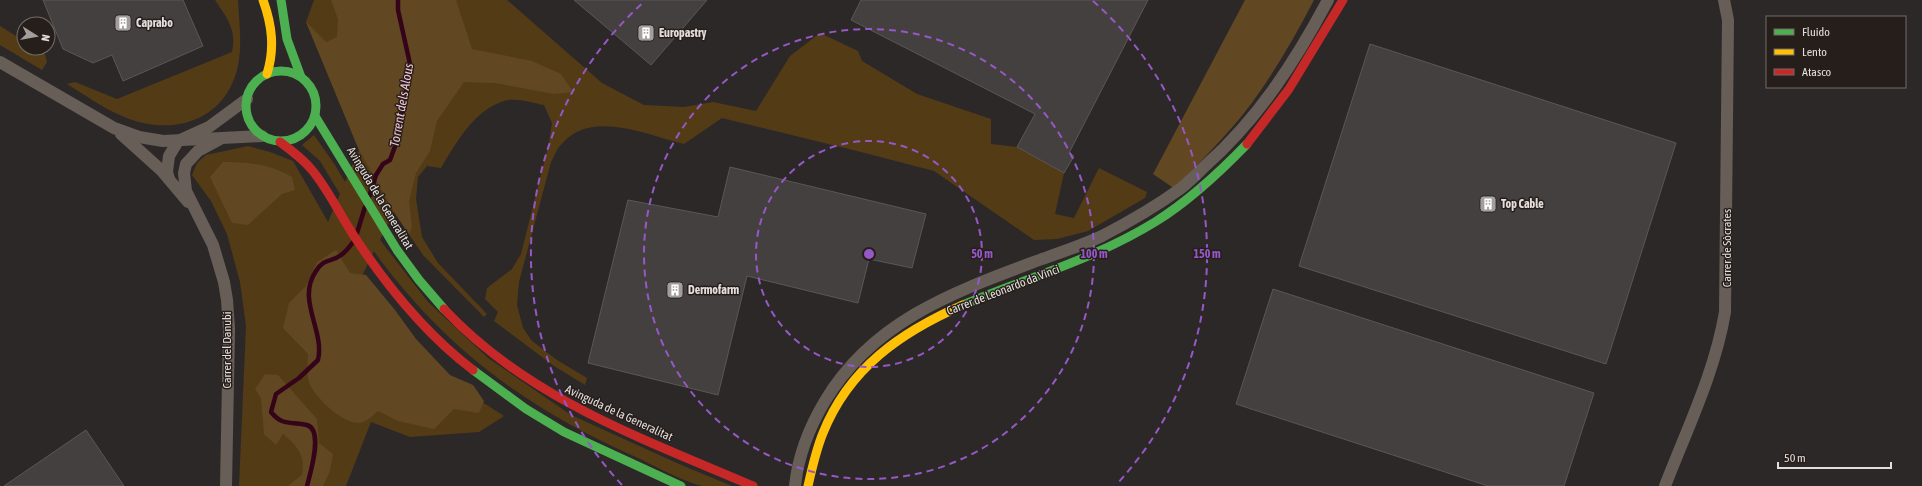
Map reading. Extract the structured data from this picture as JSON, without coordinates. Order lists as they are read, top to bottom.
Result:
{
  "streets": {
    "street": [
      "Avinguda de la Generalitat",
      "Carrer de Sòcrates",
      "Carrer de Leonardo da Vinci",
      "Carrer del Danubi"
    ]
  },
  "crossings": [
    ["Avinguda de la Generalitat", "Carrer del Danubi"]
  ],
  "water": ["Torrent dels Alous"],
  "places": {
    "building": [
      "Caprabo",
      "Europastry",
      "Top Cable",
      "Dermofarm"
    ]
  },
  "legend": ["Fluido", "Lento", "Atasco"],
  "scale_bar": "50 m",
  "north": "right",
  "rings": ["50 m", "100 m", "150 m"]
}
